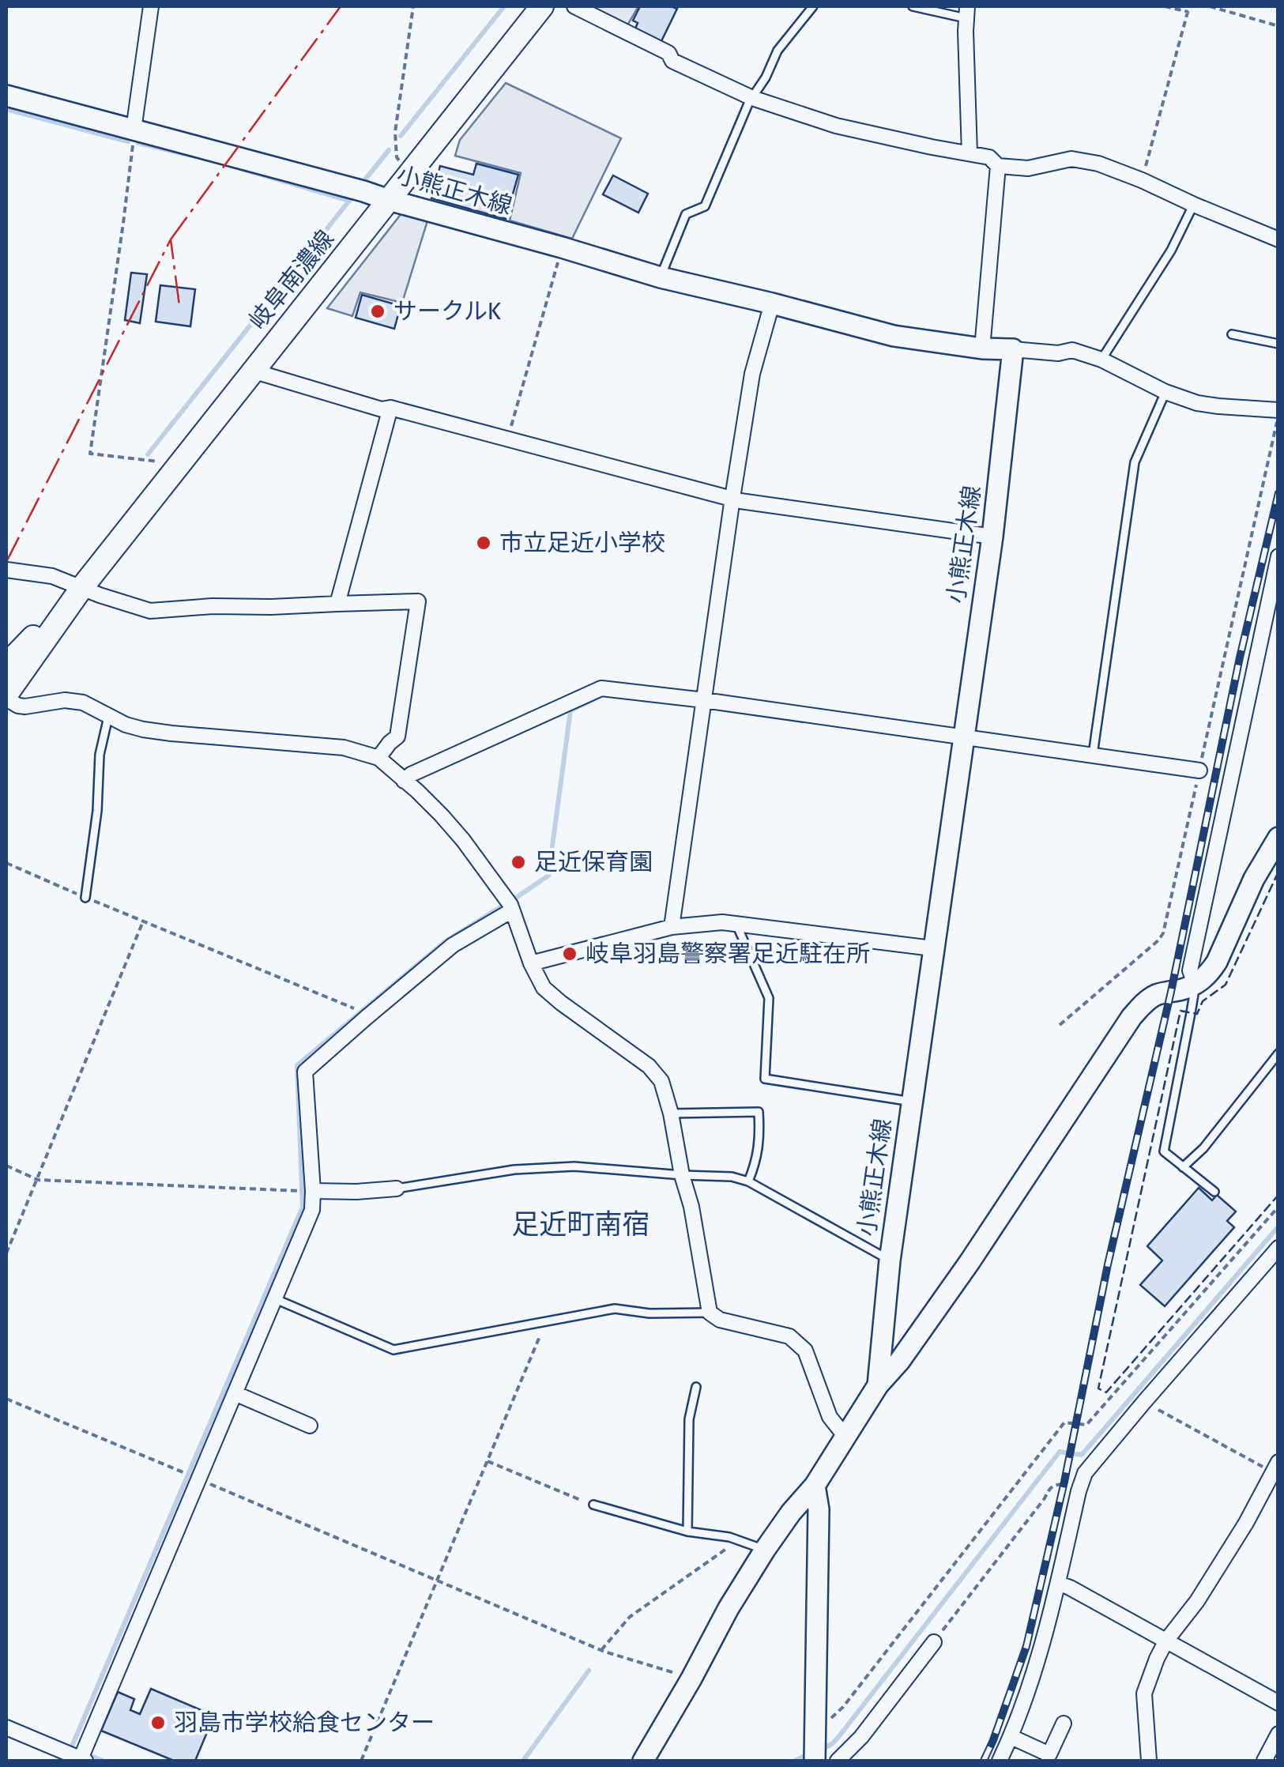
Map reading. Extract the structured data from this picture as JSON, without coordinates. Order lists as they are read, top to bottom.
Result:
{
  "streets": {
    "main road": ["小熊正木線", "岐阜南濃線"]
  },
  "crossings": [
    ["小熊正木線", "岐阜南濃線"]
  ],
  "districts": ["足近町南宿"],
  "places": [
    "サークルK",
    "市立足近小学校",
    "足近保育園",
    "岐阜羽島警察署足近駐在所",
    "羽島市学校給食センター"
  ]
}
